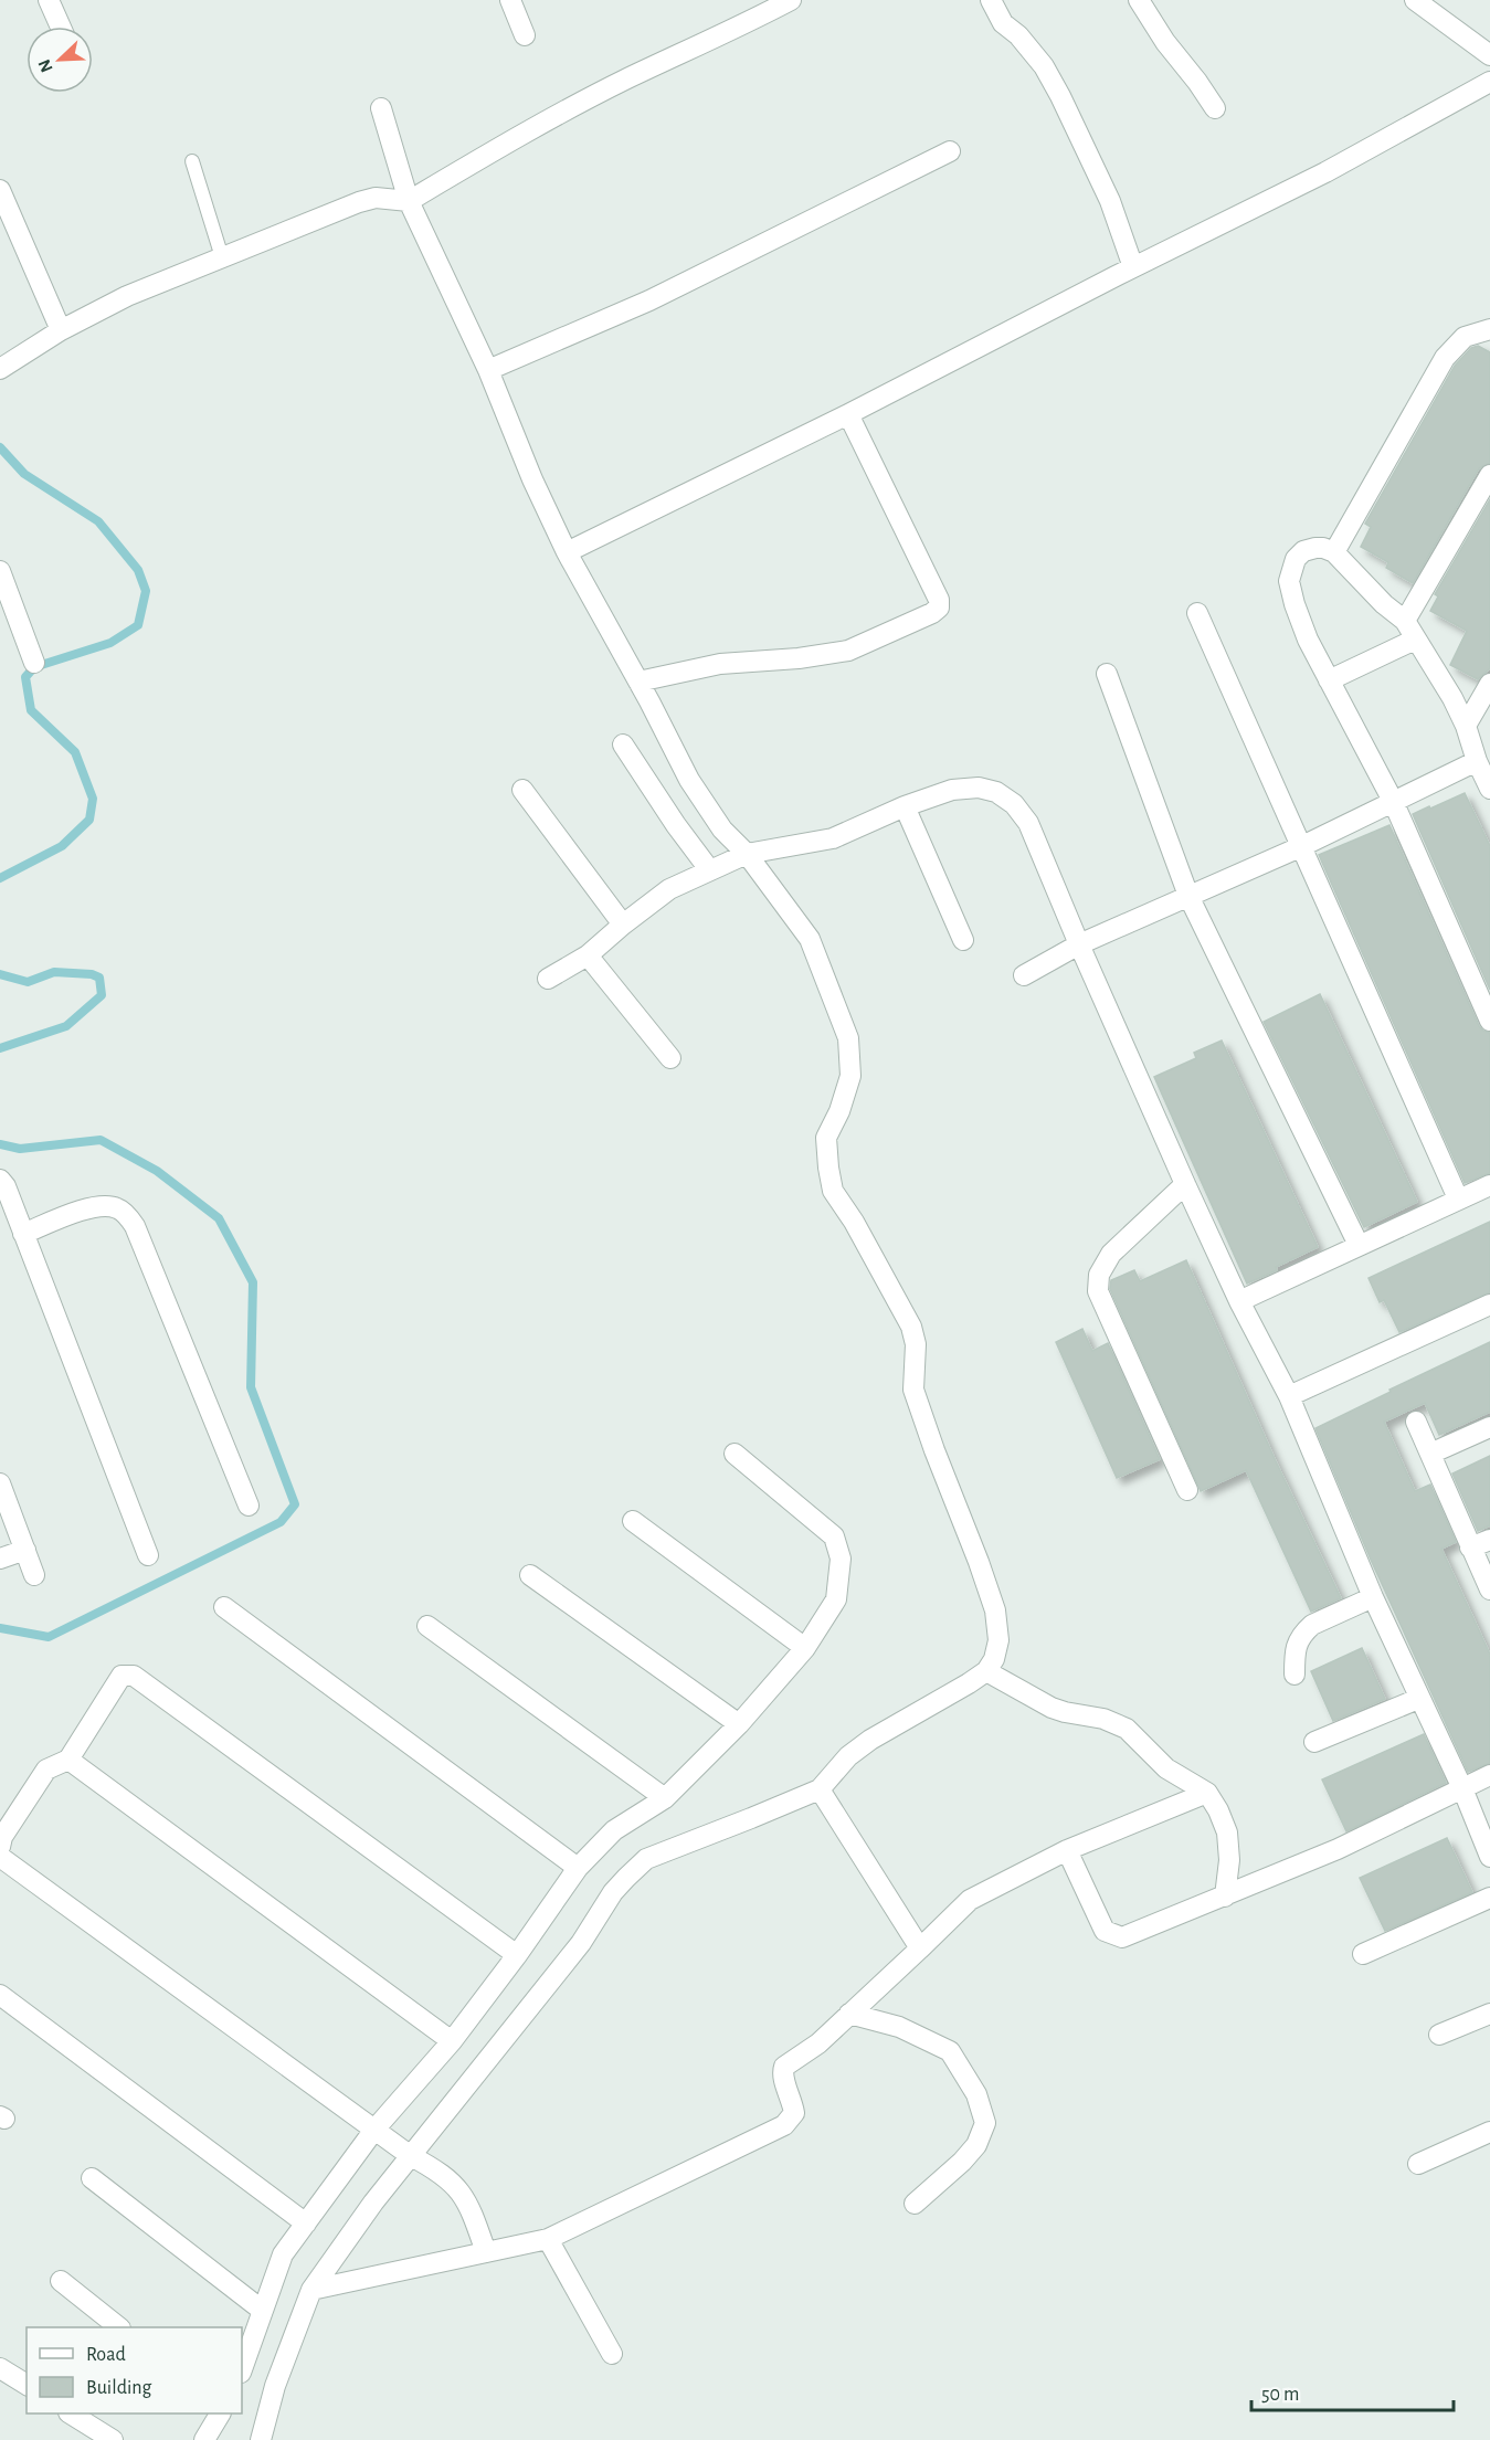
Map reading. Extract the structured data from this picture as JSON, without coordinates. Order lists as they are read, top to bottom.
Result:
{
  "legend": ["Road", "Building"],
  "scale_bar": "50 m",
  "north": "bottom left"
}
